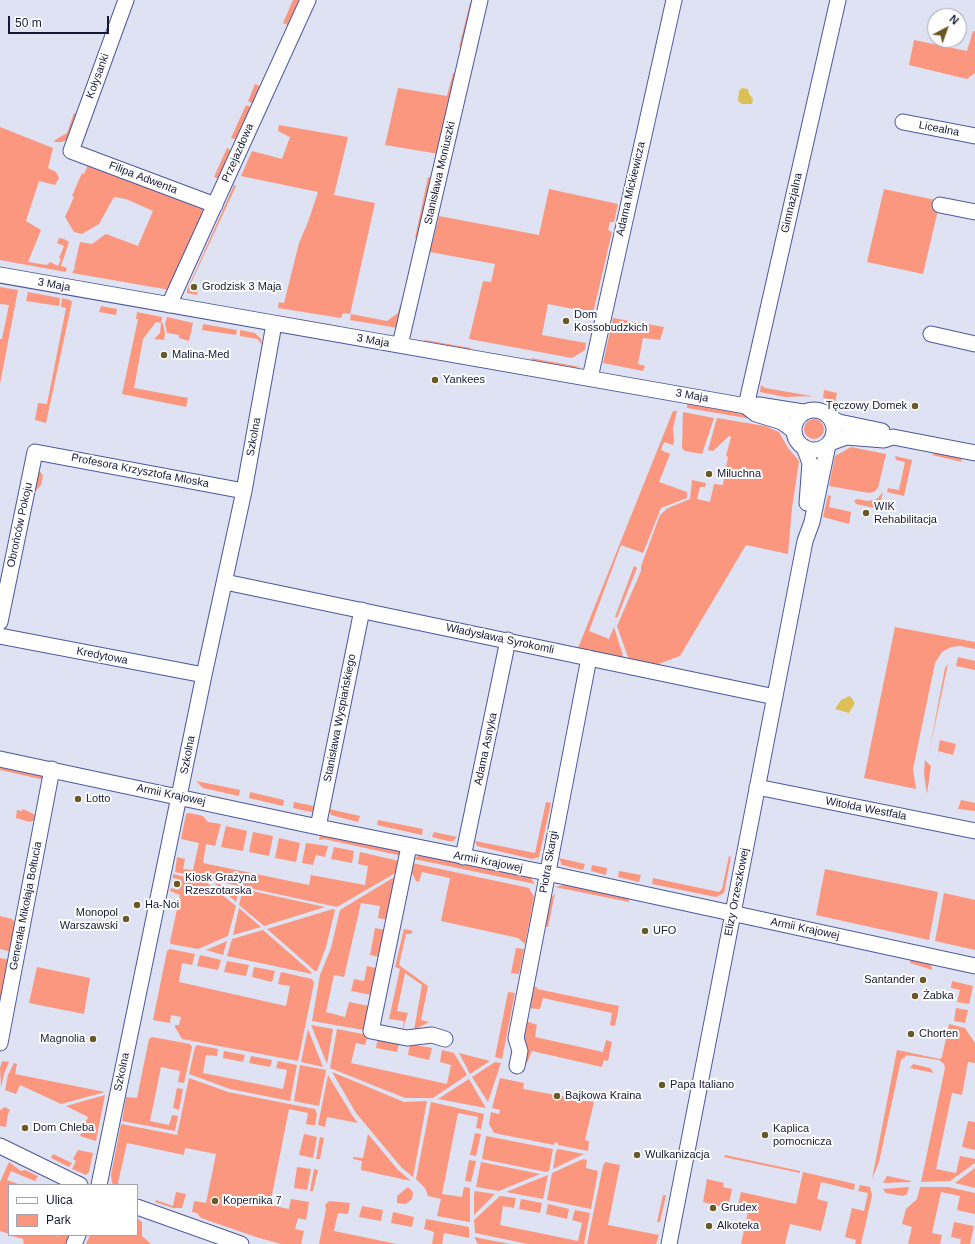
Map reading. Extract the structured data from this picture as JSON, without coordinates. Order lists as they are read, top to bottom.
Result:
{
  "streets": {
    "street": [
      "Kołysanki",
      "Licealna",
      "Przejazdowa",
      "Stanisława Moniuszki",
      "Filipa Adwenta",
      "Adama Mickiewicza",
      "Gimnazjalna",
      "3 Maja",
      "Szkolna",
      "Profesora Krzysztofa Mloska",
      "Obrońców Pokoju",
      "Władysława Syrokomli",
      "Kredytowa",
      "Stanisława Wyspiańskiego",
      "Adama Asnyka",
      "Armii Krajowej",
      "Witolda Westfala",
      "Piotra Skargi",
      "Elizy Orzeszkowej",
      "Generała Mikołaja Bołtucia"
    ]
  },
  "crossings": [
    ["Kołysanki", "Filipa Adwenta"],
    ["Przejazdowa", "Filipa Adwenta"],
    ["Przejazdowa", "3 Maja"],
    ["Stanisława Moniuszki", "3 Maja"],
    ["Adama Mickiewicza", "3 Maja"],
    ["Gimnazjalna", "3 Maja"],
    ["3 Maja", "Szkolna"],
    ["3 Maja", "Elizy Orzeszkowej"],
    ["Szkolna", "Profesora Krzysztofa Mloska"],
    ["Szkolna", "Władysława Syrokomli"],
    ["Szkolna", "Kredytowa"],
    ["Szkolna", "Armii Krajowej"],
    ["Profesora Krzysztofa Mloska", "Obrońców Pokoju"],
    ["Władysława Syrokomli", "Stanisława Wyspiańskiego"],
    ["Władysława Syrokomli", "Adama Asnyka"],
    ["Władysława Syrokomli", "Piotra Skargi"],
    ["Władysława Syrokomli", "Elizy Orzeszkowej"],
    ["Stanisława Wyspiańskiego", "Armii Krajowej"],
    ["Adama Asnyka", "Armii Krajowej"],
    ["Armii Krajowej", "Piotra Skargi"],
    ["Armii Krajowej", "Elizy Orzeszkowej"],
    ["Armii Krajowej", "Generała Mikołaja Bołtucia"],
    ["Witolda Westfala", "Elizy Orzeszkowej"]
  ],
  "places": [
    "Grodzisk 3 Maja",
    "Dom Kossobudzkich",
    "Malina-Med",
    "Yankees",
    "Tęczowy Domek",
    "Miluchna",
    "WIK Rehabilitacja",
    "Lotto",
    "Kiosk Grażyna Rzeszotarska",
    "Ha-Noi",
    "Monopol Warszawski",
    "UFO",
    "Santander",
    "Żabka",
    "Chorten",
    "Magnolia",
    "Papa Italiano",
    "Bajkowa Kraina",
    "Dom Chleba",
    "Kaplica pomocnicza",
    "Wulkanizacja",
    "Kopernika 7",
    "Grudex",
    "Alkoteka"
  ],
  "legend": ["Ulica", "Park"],
  "scale_bar": "50 m",
  "north": "top right"
}
